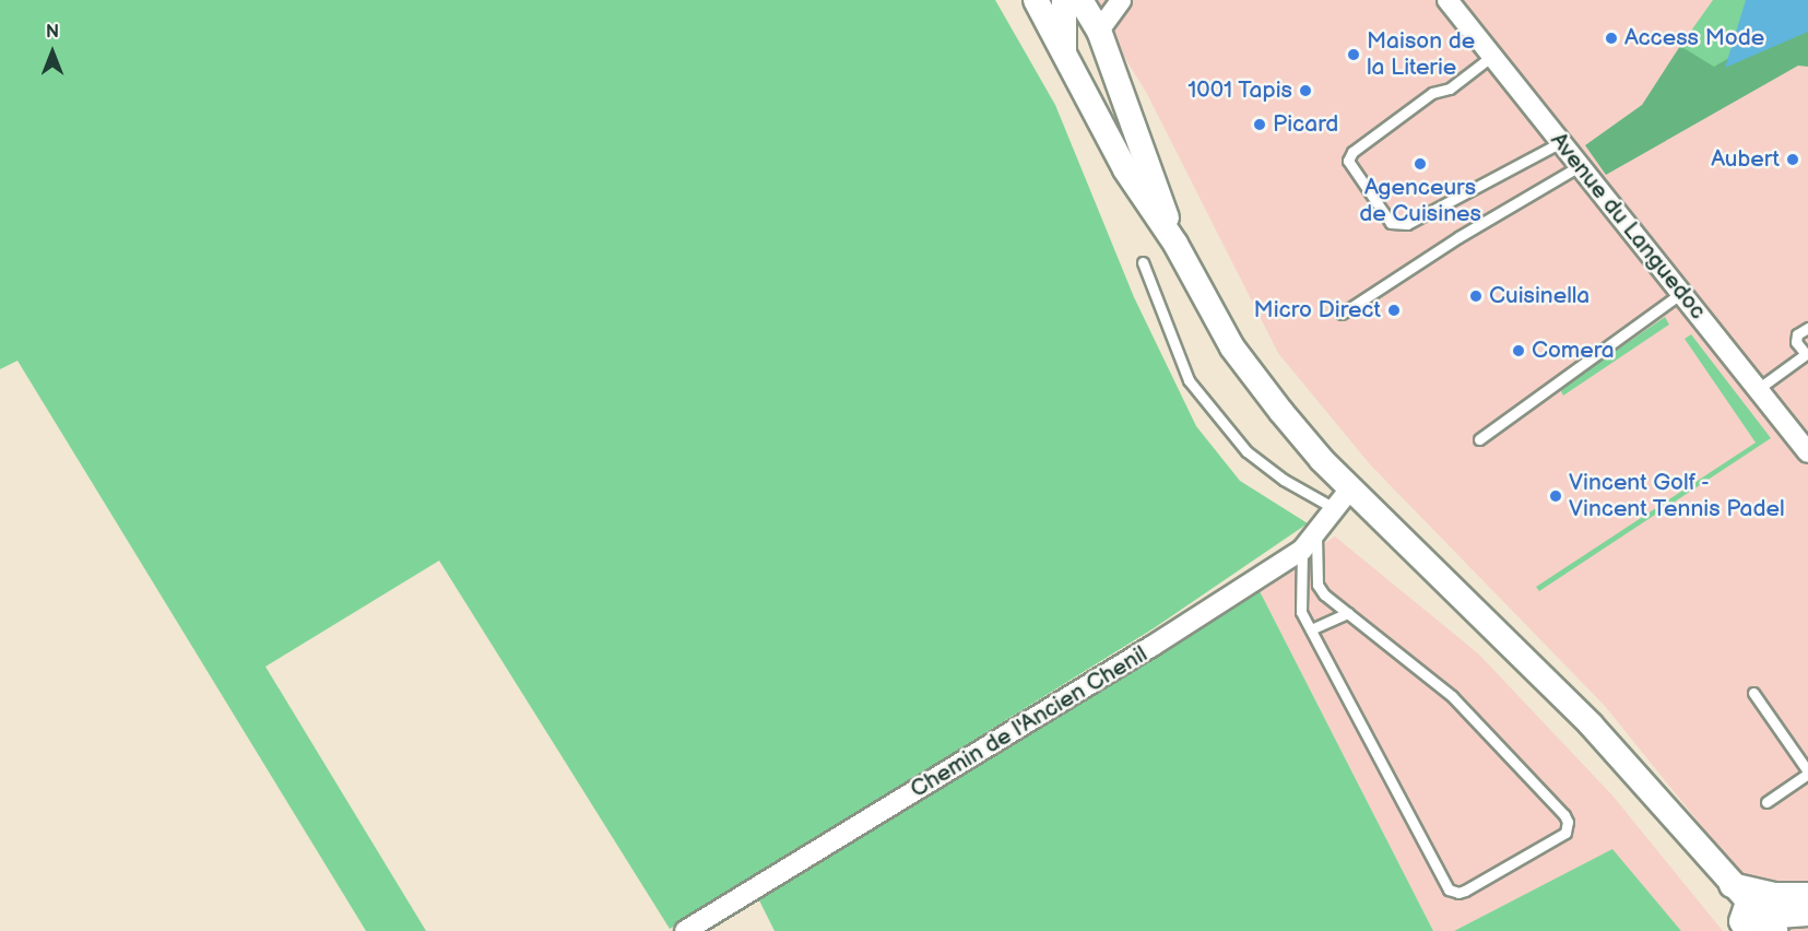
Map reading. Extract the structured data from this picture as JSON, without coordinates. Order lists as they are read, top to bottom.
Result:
{
  "streets": {
    "street": ["Avenue du Languedoc", "Chemin de l'Ancien Chenil"]
  },
  "places": [
    "Access Mode",
    "Maison de la Literie",
    "1001 Tapis",
    "Picard",
    "Aubert",
    "Agenceurs de Cuisines",
    "Cuisinella",
    "Micro Direct",
    "Comera",
    "Vincent Golf - Vincent Tennis Padel"
  ],
  "north": "top"
}
